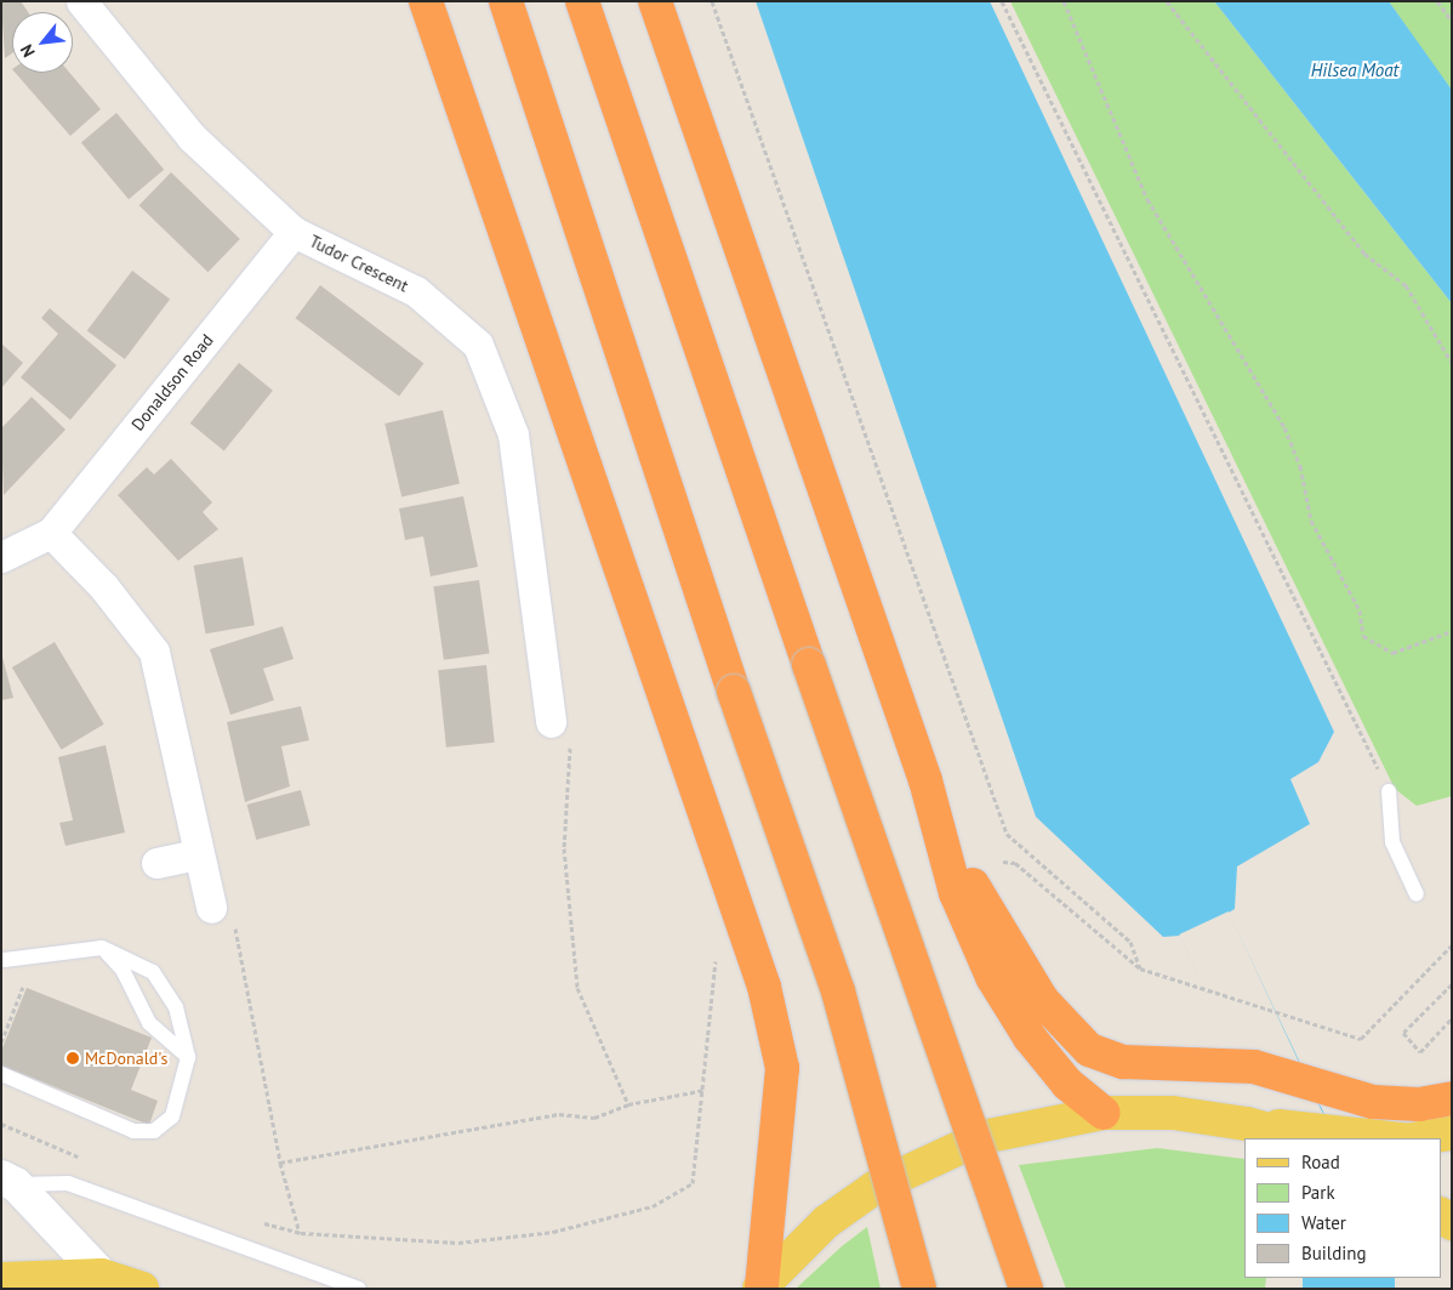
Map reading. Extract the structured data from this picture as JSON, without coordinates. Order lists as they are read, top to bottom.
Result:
{
  "streets": {
    "street": ["Tudor Crescent", "Donaldson Road"]
  },
  "crossings": [
    ["Tudor Crescent", "Donaldson Road"]
  ],
  "water": ["Hilsea Moat"],
  "places": ["McDonald's"],
  "legend": [
    "Road",
    "Park",
    "Water",
    "Building"
  ],
  "north": "bottom left"
}
